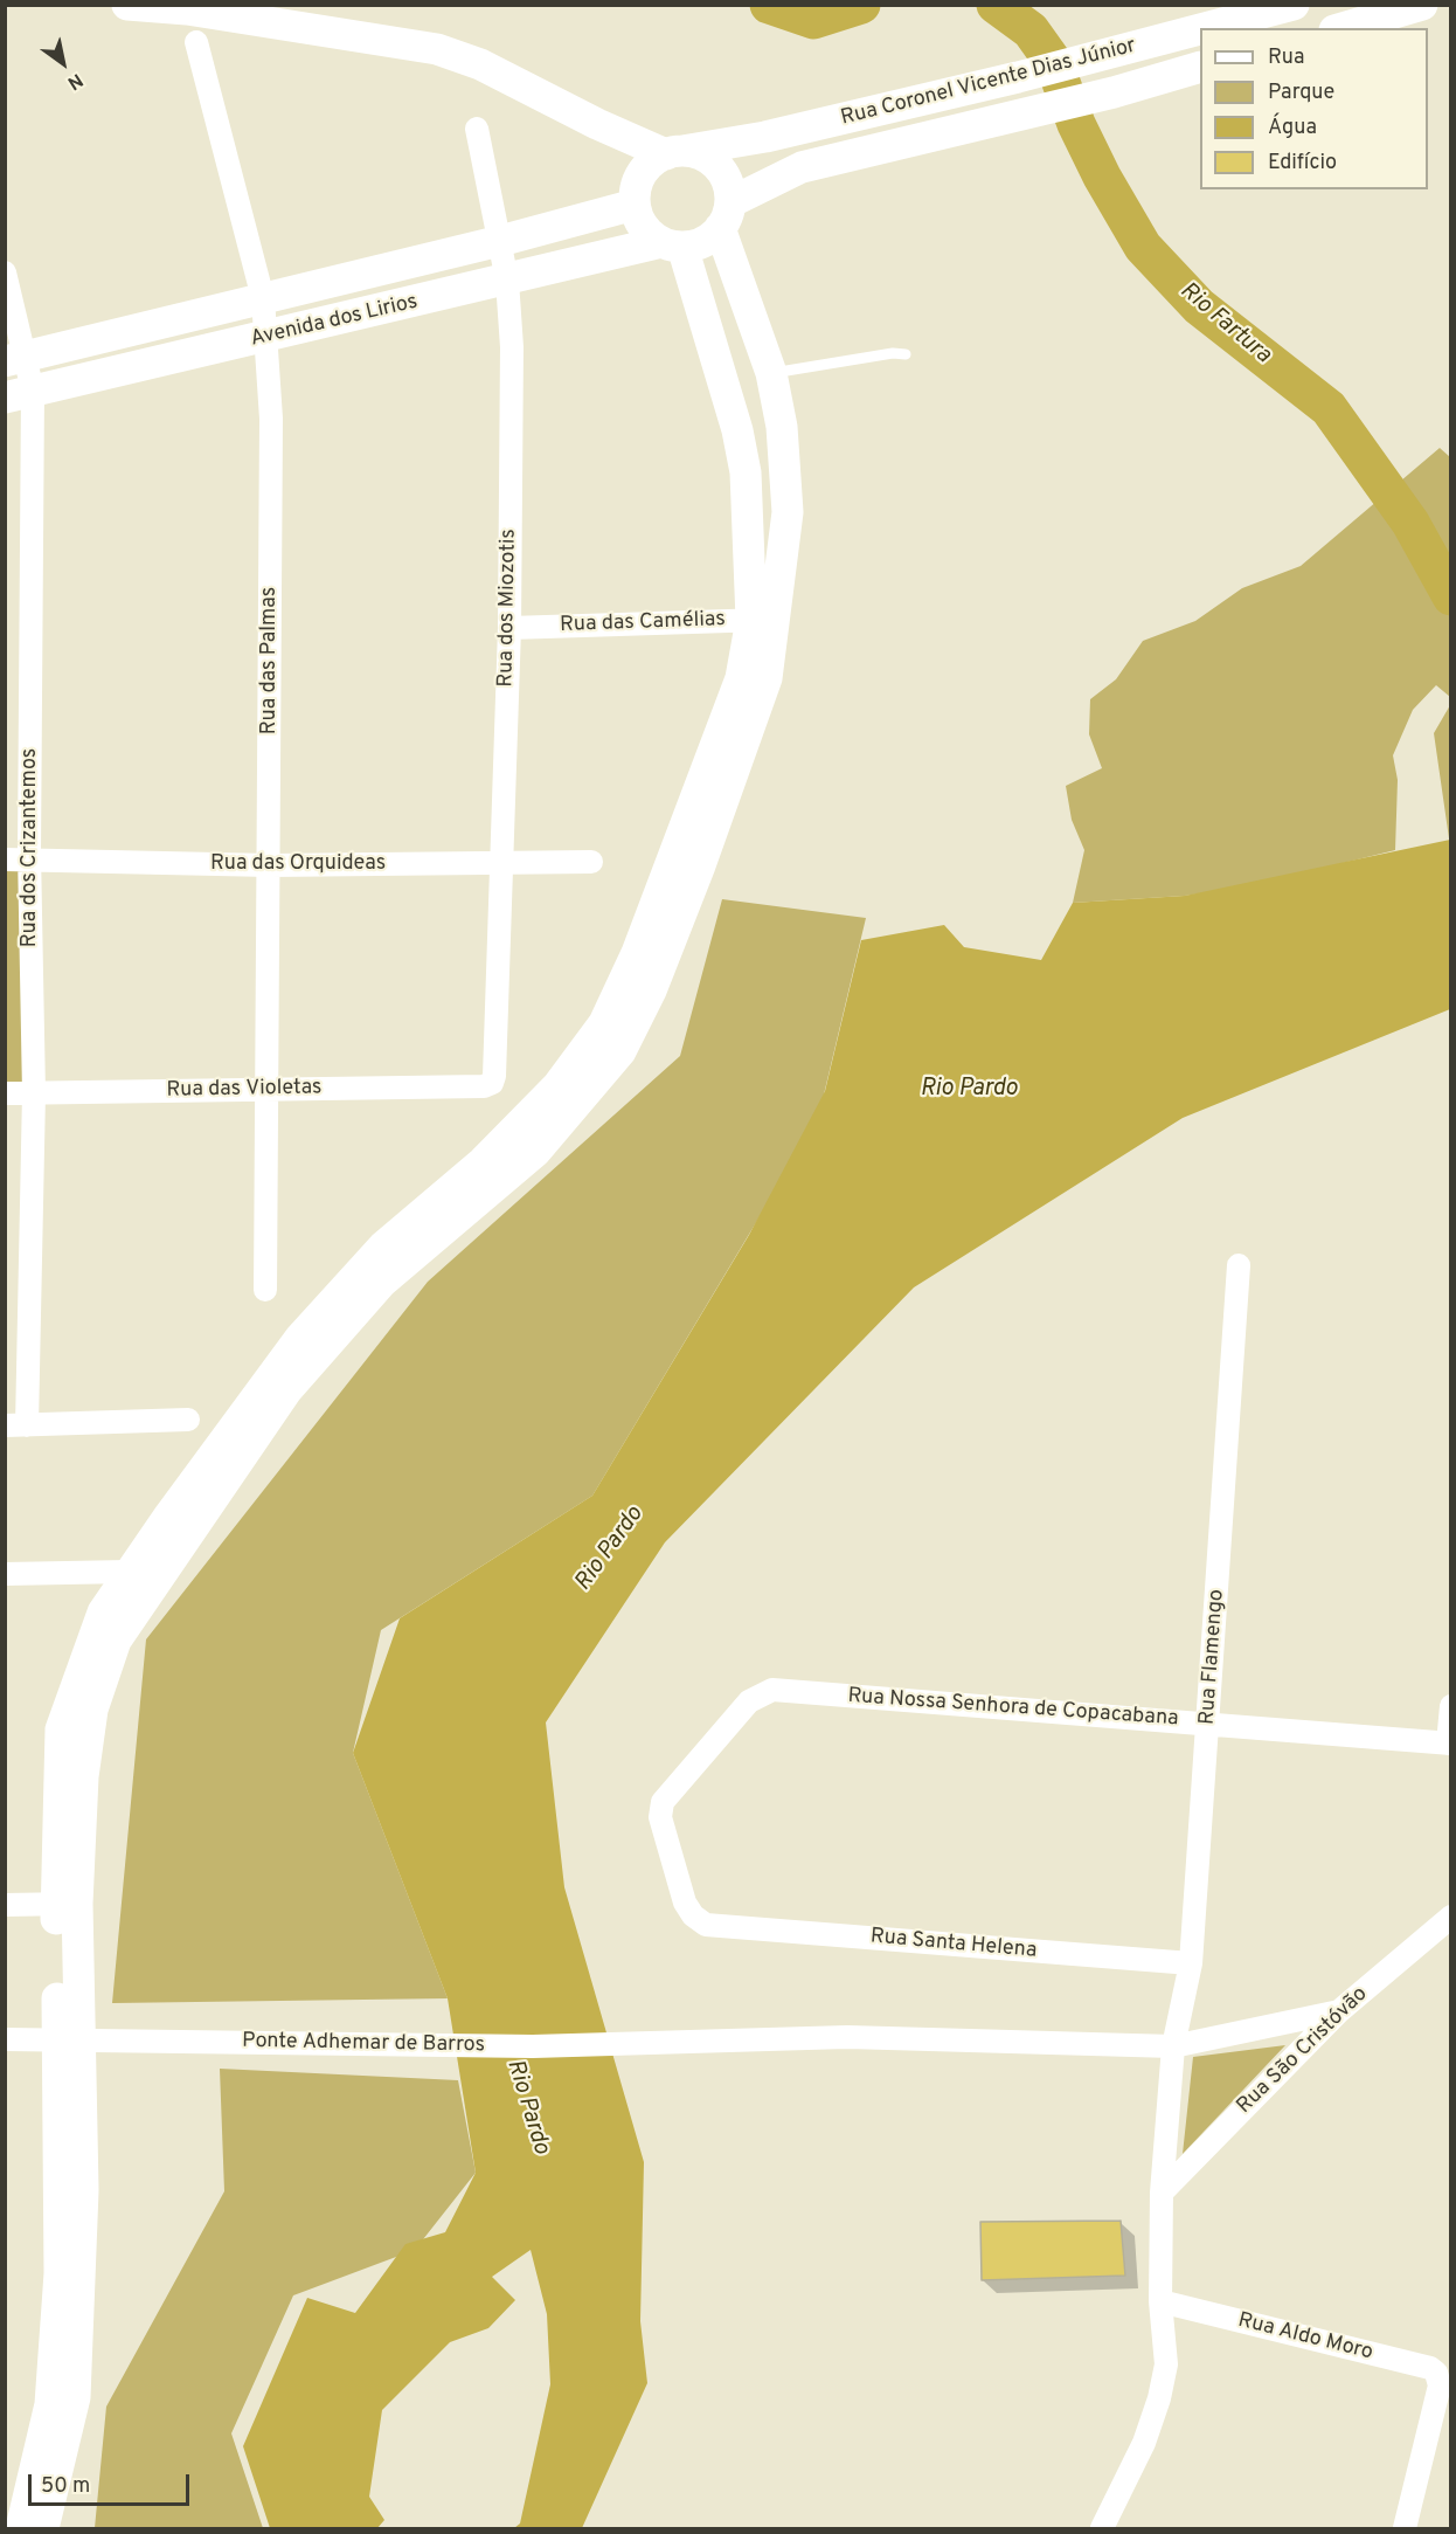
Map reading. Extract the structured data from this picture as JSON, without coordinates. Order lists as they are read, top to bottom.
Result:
{
  "streets": {
    "main road": ["Rua Coronel Vicente Dias Júnior", "Avenida dos Lirios"],
    "street": [
      "Rua dos Miozotis",
      "Rua das Camélias",
      "Rua das Palmas",
      "Rua dos Crizantemos",
      "Rua das Orquideas",
      "Rua das Violetas",
      "Rua Flamengo",
      "Rua Nossa Senhora de Copacabana",
      "Rua Santa Helena",
      "Ponte Adhemar de Barros",
      "Rua São Cristóvão",
      "Rua Aldo Moro"
    ]
  },
  "crossings": [
    ["Rua Coronel Vicente Dias Júnior", "Avenida dos Lirios"],
    ["Avenida dos Lirios", "Rua dos Miozotis"],
    ["Avenida dos Lirios", "Rua das Palmas"],
    ["Avenida dos Lirios", "Rua dos Crizantemos"],
    ["Rua dos Miozotis", "Rua das Camélias"],
    ["Rua dos Miozotis", "Rua das Orquideas"],
    ["Rua dos Miozotis", "Rua das Violetas"],
    ["Rua das Palmas", "Rua das Orquideas"],
    ["Rua das Palmas", "Rua das Violetas"],
    ["Rua dos Crizantemos", "Rua das Orquideas"],
    ["Rua dos Crizantemos", "Rua das Violetas"],
    ["Rua Flamengo", "Rua Nossa Senhora de Copacabana"],
    ["Rua Flamengo", "Rua Santa Helena"],
    ["Rua Flamengo", "Ponte Adhemar de Barros"],
    ["Rua Flamengo", "Rua São Cristóvão"],
    ["Rua Flamengo", "Rua Aldo Moro"],
    ["Rua Nossa Senhora de Copacabana", "Rua Santa Helena"],
    ["Ponte Adhemar de Barros", "Rua São Cristóvão"]
  ],
  "water": ["Rio Fartura", "Rio Pardo"],
  "legend": [
    "Rua",
    "Parque",
    "Água",
    "Edifício"
  ],
  "scale_bar": "50 m",
  "north": "bottom right"
}
